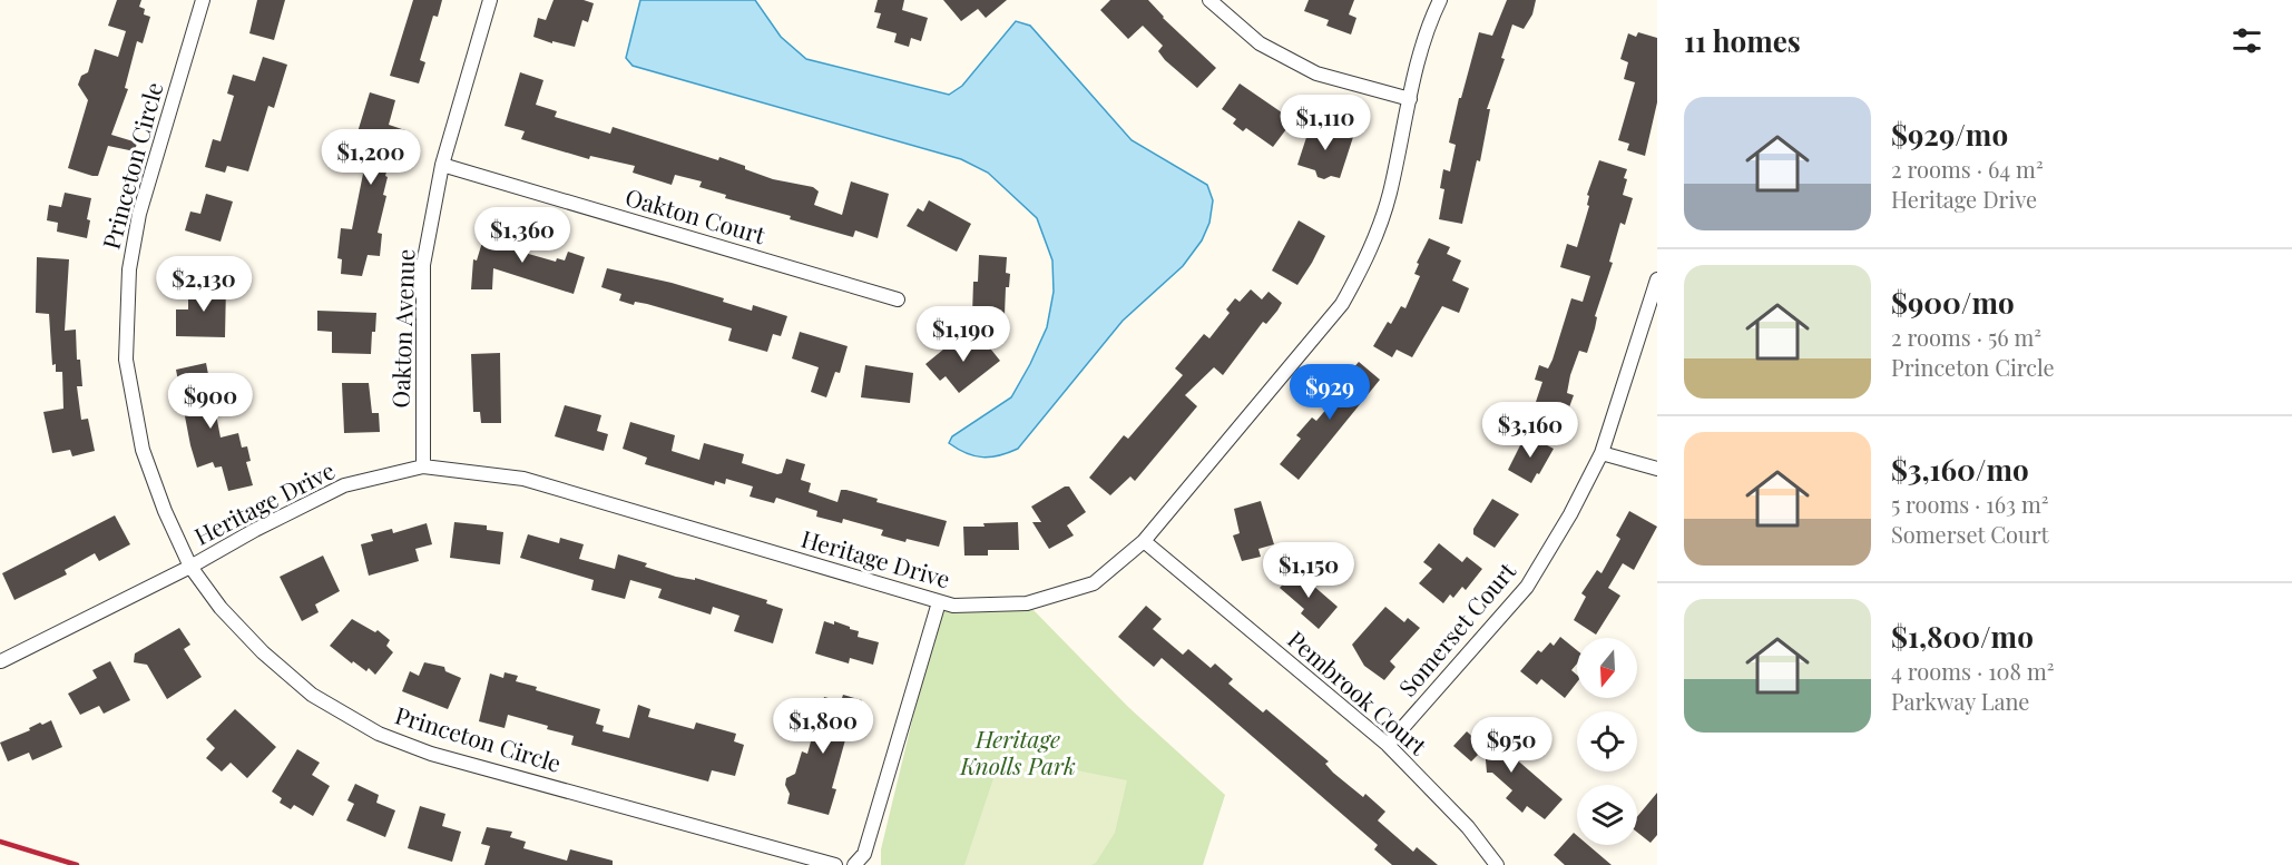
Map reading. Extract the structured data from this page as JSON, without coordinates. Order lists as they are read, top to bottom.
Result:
{
  "streets": {
    "street": [
      "Princeton Circle",
      "Oakton Court",
      "Oakton Avenue",
      "Heritage Drive",
      "Somerset Court",
      "Pembrook Court"
    ]
  },
  "crossings": [
    ["Princeton Circle", "Heritage Drive"],
    ["Oakton Court", "Oakton Avenue"],
    ["Oakton Avenue", "Heritage Drive"],
    ["Heritage Drive", "Pembrook Court"],
    ["Somerset Court", "Pembrook Court"]
  ],
  "parks": ["Heritage Knolls Park"],
  "north": "bottom",
  "page": {
    "heading": "11 homes",
    "list": [
      {
        "name": "$929/mo",
        "note": "2 rooms · 64 m² · Heritage Drive"
      },
      {
        "name": "$900/mo",
        "note": "2 rooms · 56 m² · Princeton Circle"
      },
      {
        "name": "$3,160/mo",
        "note": "5 rooms · 163 m² · Somerset Court"
      },
      {
        "name": "$1,800/mo",
        "note": "4 rooms · 108 m² · Parkway Lane"
      }
    ],
    "price": [
      "$1,110",
      "$1,200",
      "$1,360",
      "$2,130",
      "$1,190",
      "$929",
      "$900",
      "$3,160",
      "$1,150",
      "$1,800",
      "$950"
    ]
  }
}
